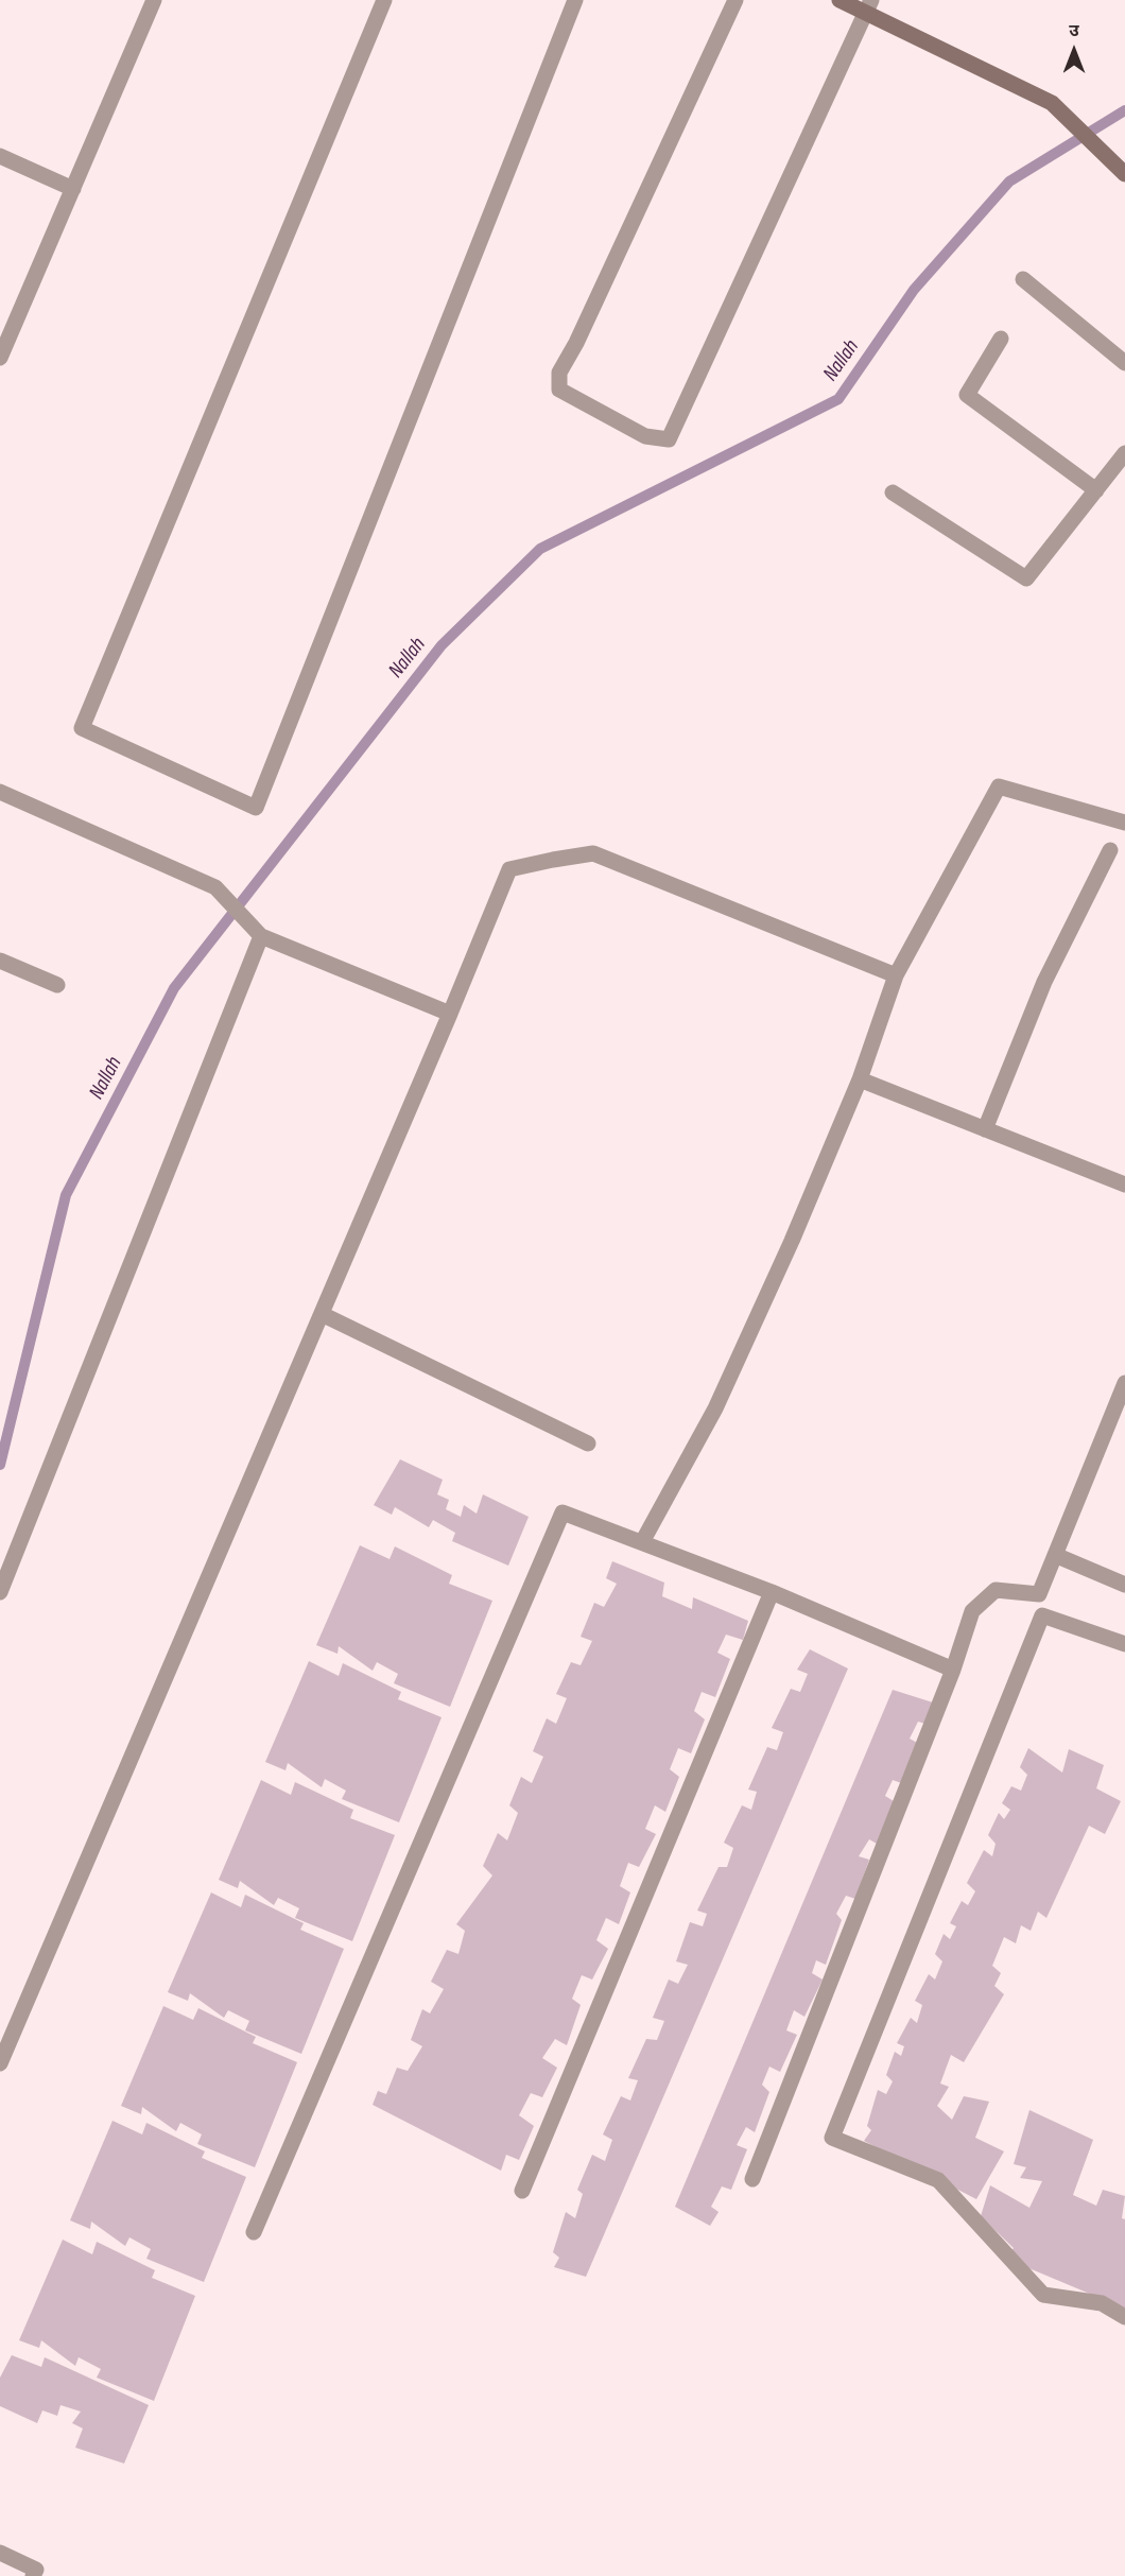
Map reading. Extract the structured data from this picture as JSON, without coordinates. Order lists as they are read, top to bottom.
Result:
{
  "water": ["Nallah"],
  "north": "top"
}
